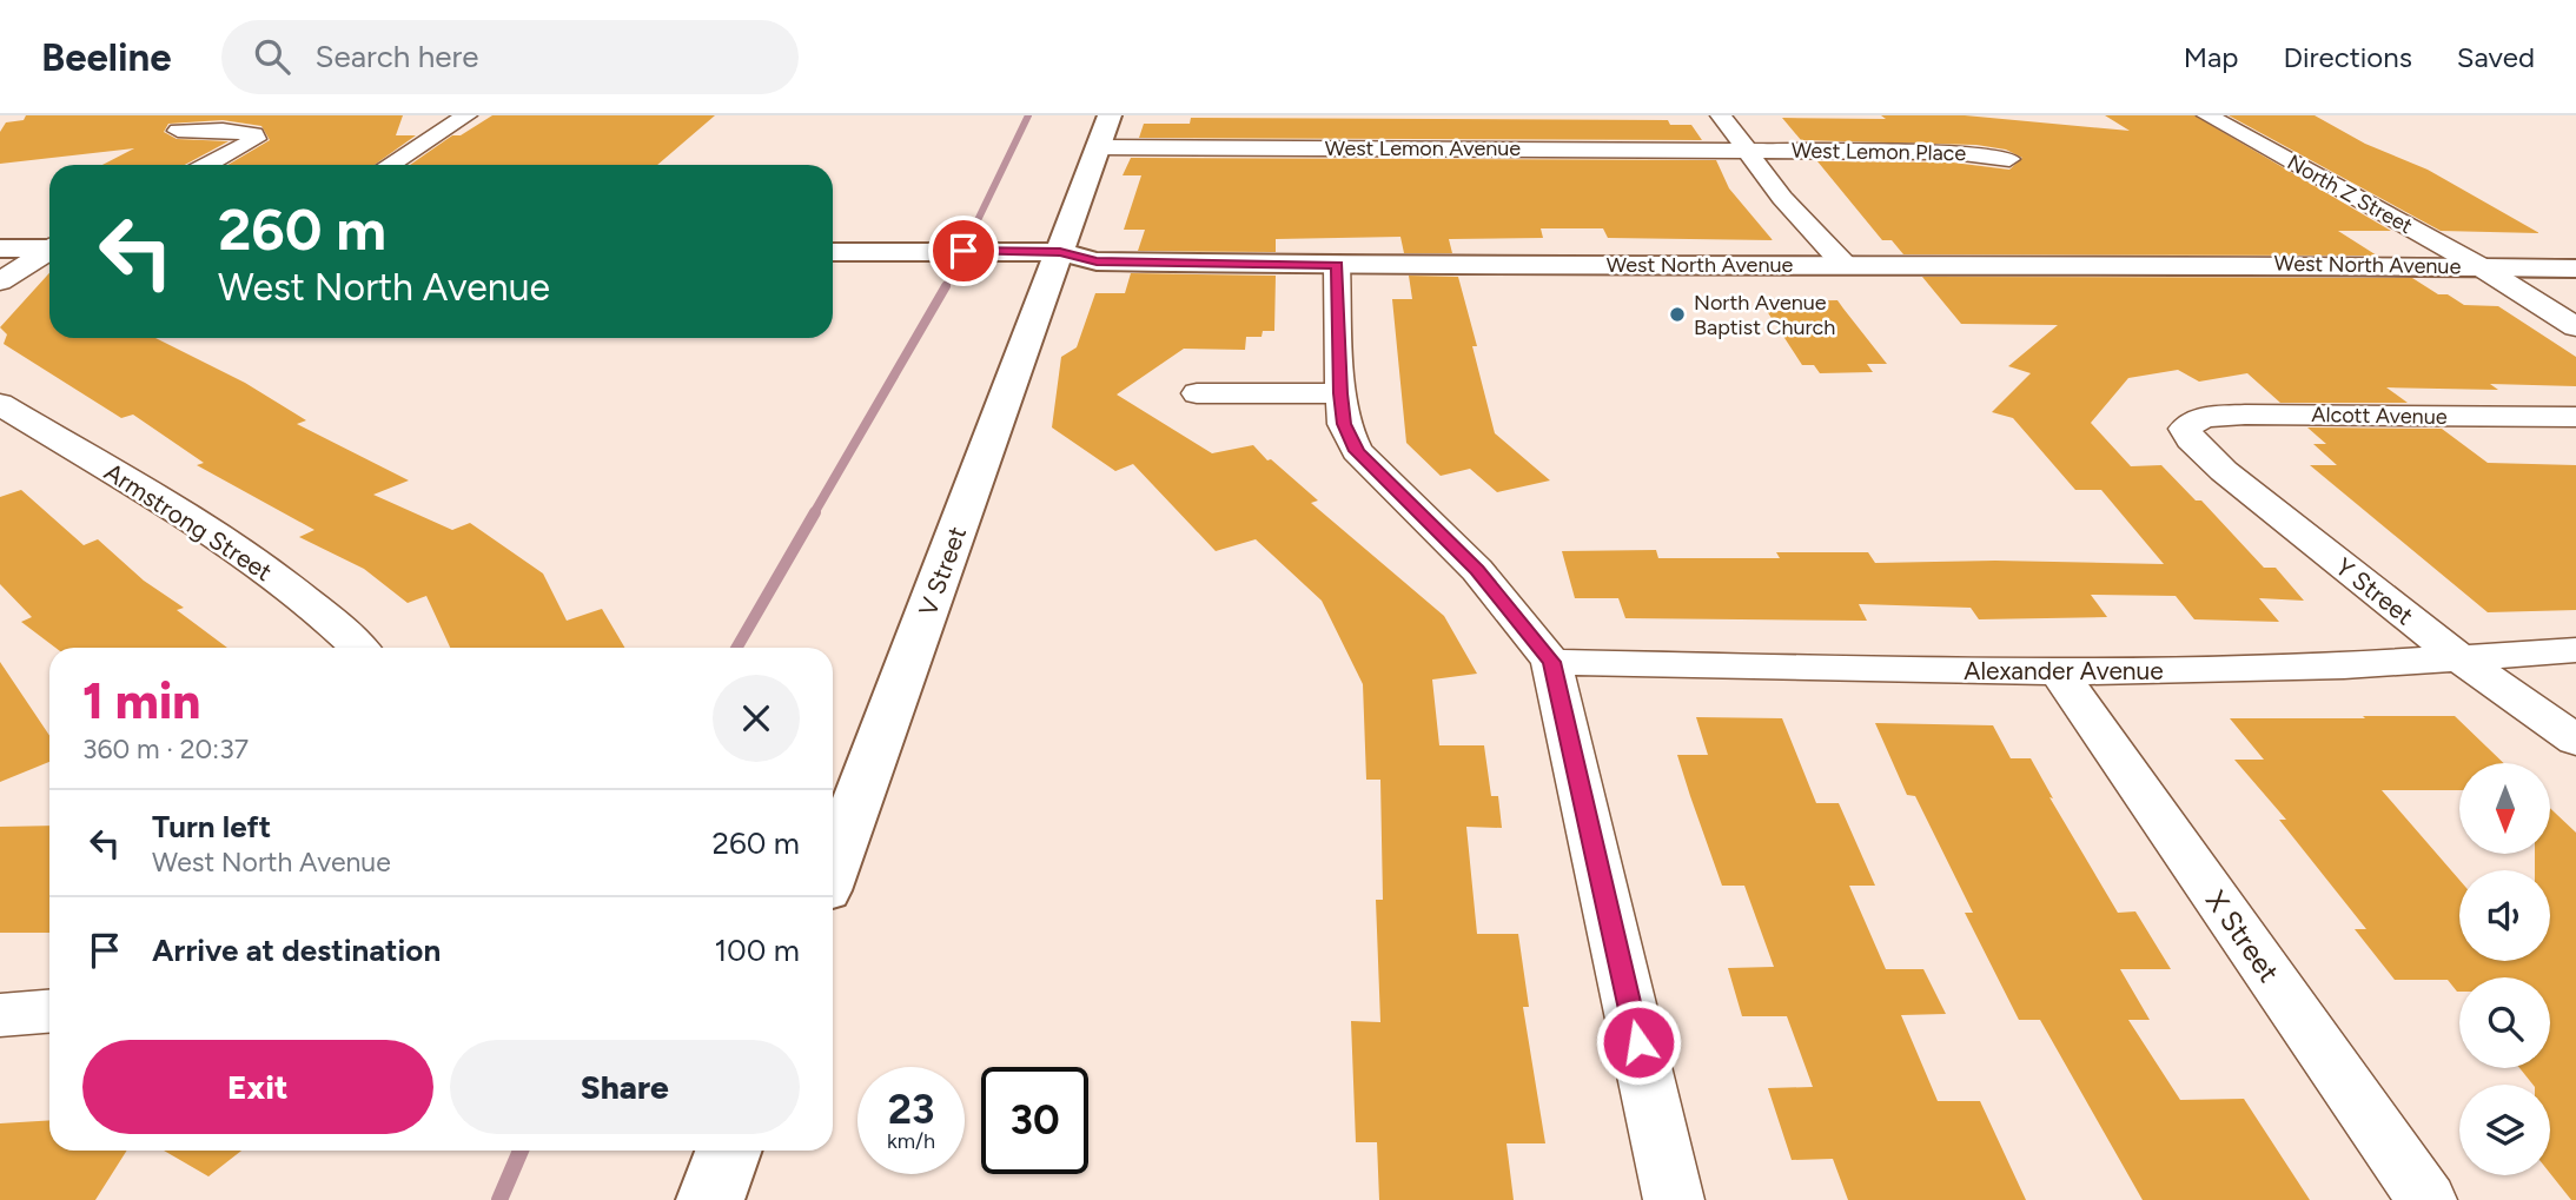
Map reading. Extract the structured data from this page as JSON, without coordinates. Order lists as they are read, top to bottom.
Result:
{
  "streets": {
    "street": [
      "West Lemon Avenue",
      "West Lemon Place",
      "North Z Street",
      "West North Avenue",
      "Alcott Avenue",
      "Armstrong Street",
      "V Street",
      "Y Street",
      "Alexander Avenue",
      "X Street"
    ]
  },
  "crossings": [
    ["West Lemon Avenue", "West Lemon Place"],
    ["West Lemon Avenue", "V Street"],
    ["North Z Street", "West North Avenue"],
    ["West North Avenue", "V Street"],
    ["Alcott Avenue", "Y Street"],
    ["Y Street", "Alexander Avenue"],
    ["Alexander Avenue", "X Street"]
  ],
  "places": ["North Avenue Baptist Church"],
  "north": "bottom",
  "page": {
    "header": "Beeline",
    "search": "Search here",
    "nav": ["Map", "Directions", "Saved"],
    "turn": ["260 m", "West North Avenue"],
    "heading": ["1 min", "360 m · 20:37"],
    "list": [
      {
        "name": "Turn left",
        "note": "West North Avenue",
        "value": "260 m"
      },
      {
        "name": "Arrive at destination",
        "value": "100 m"
      }
    ],
    "buttons": ["Exit", "Share"],
    "speed": "23 km/h",
    "limit": "30"
  }
}
